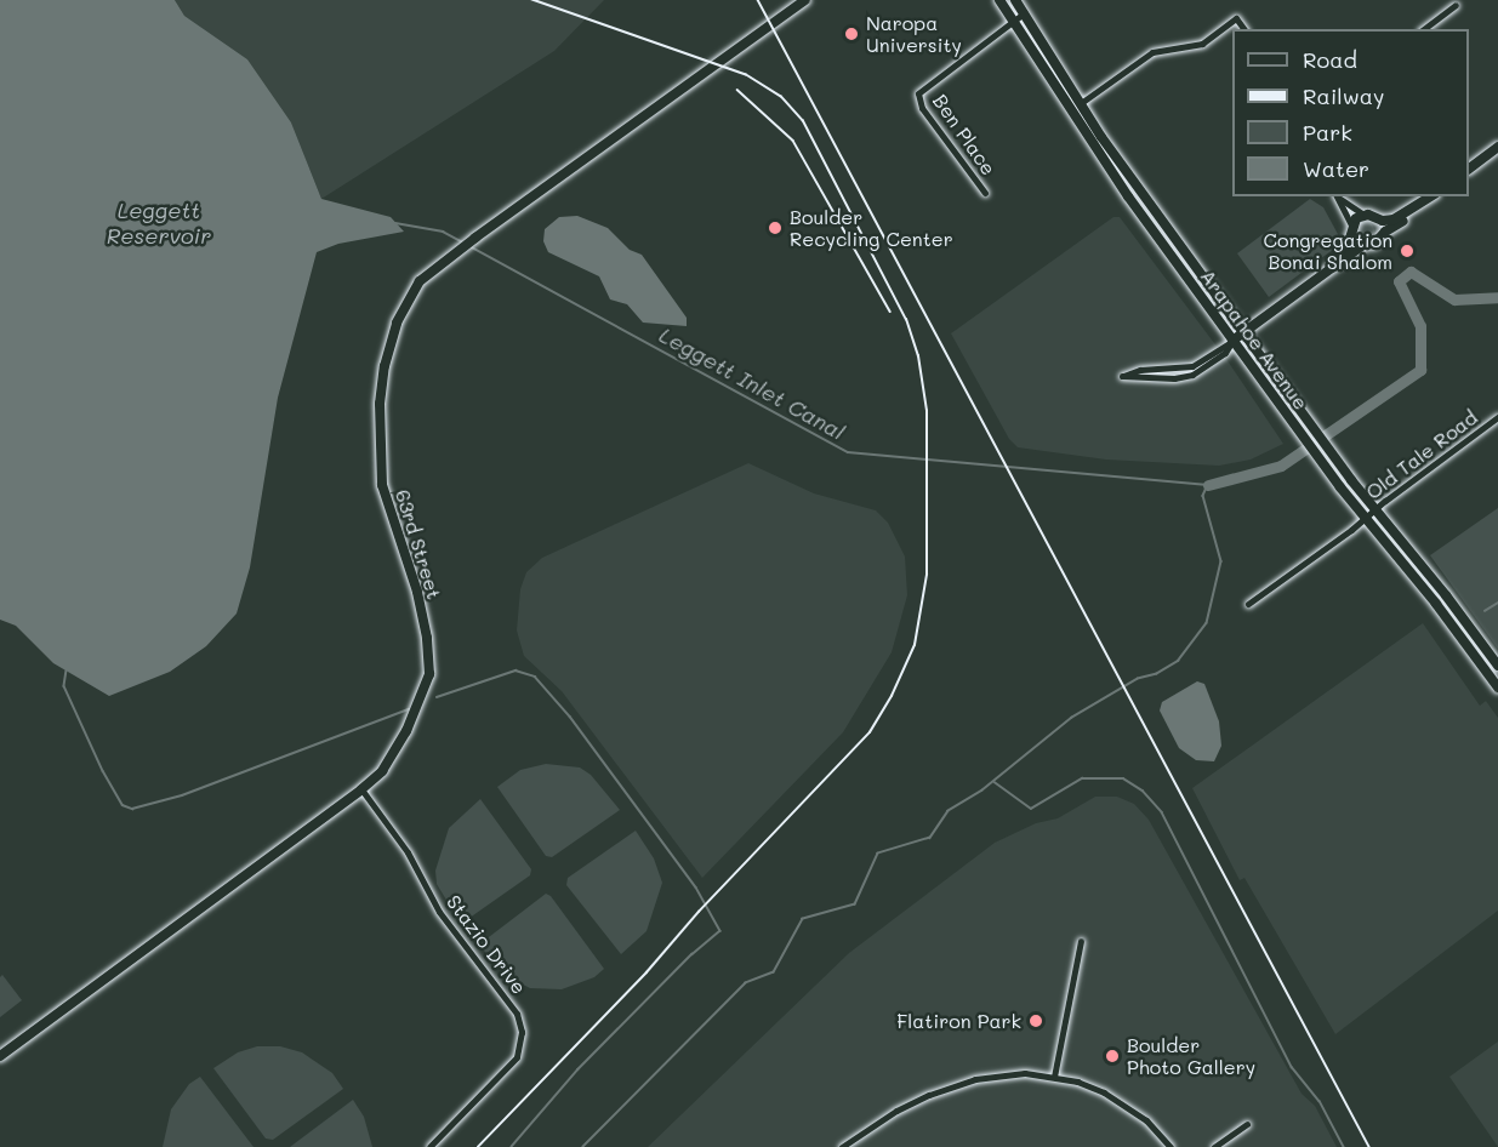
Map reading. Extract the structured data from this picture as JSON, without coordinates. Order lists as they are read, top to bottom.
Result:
{
  "streets": {
    "main road": ["Arapahoe Avenue"],
    "street": [
      "Ben Place",
      "Old Tale Road",
      "63rd Street",
      "Stazio Drive"
    ]
  },
  "crossings": [
    ["Ben Place", "Arapahoe Avenue"],
    ["Arapahoe Avenue", "Old Tale Road"],
    ["63rd Street", "Stazio Drive"]
  ],
  "water": ["Leggett Reservoir", "Leggett Inlet Canal"],
  "places": [
    "Naropa University",
    "Boulder Recycling Center",
    "Congregation Bonai Shalom",
    "Flatiron Park",
    "Boulder Photo Gallery"
  ],
  "legend": [
    "Road",
    "Railway",
    "Park",
    "Water"
  ]
}
